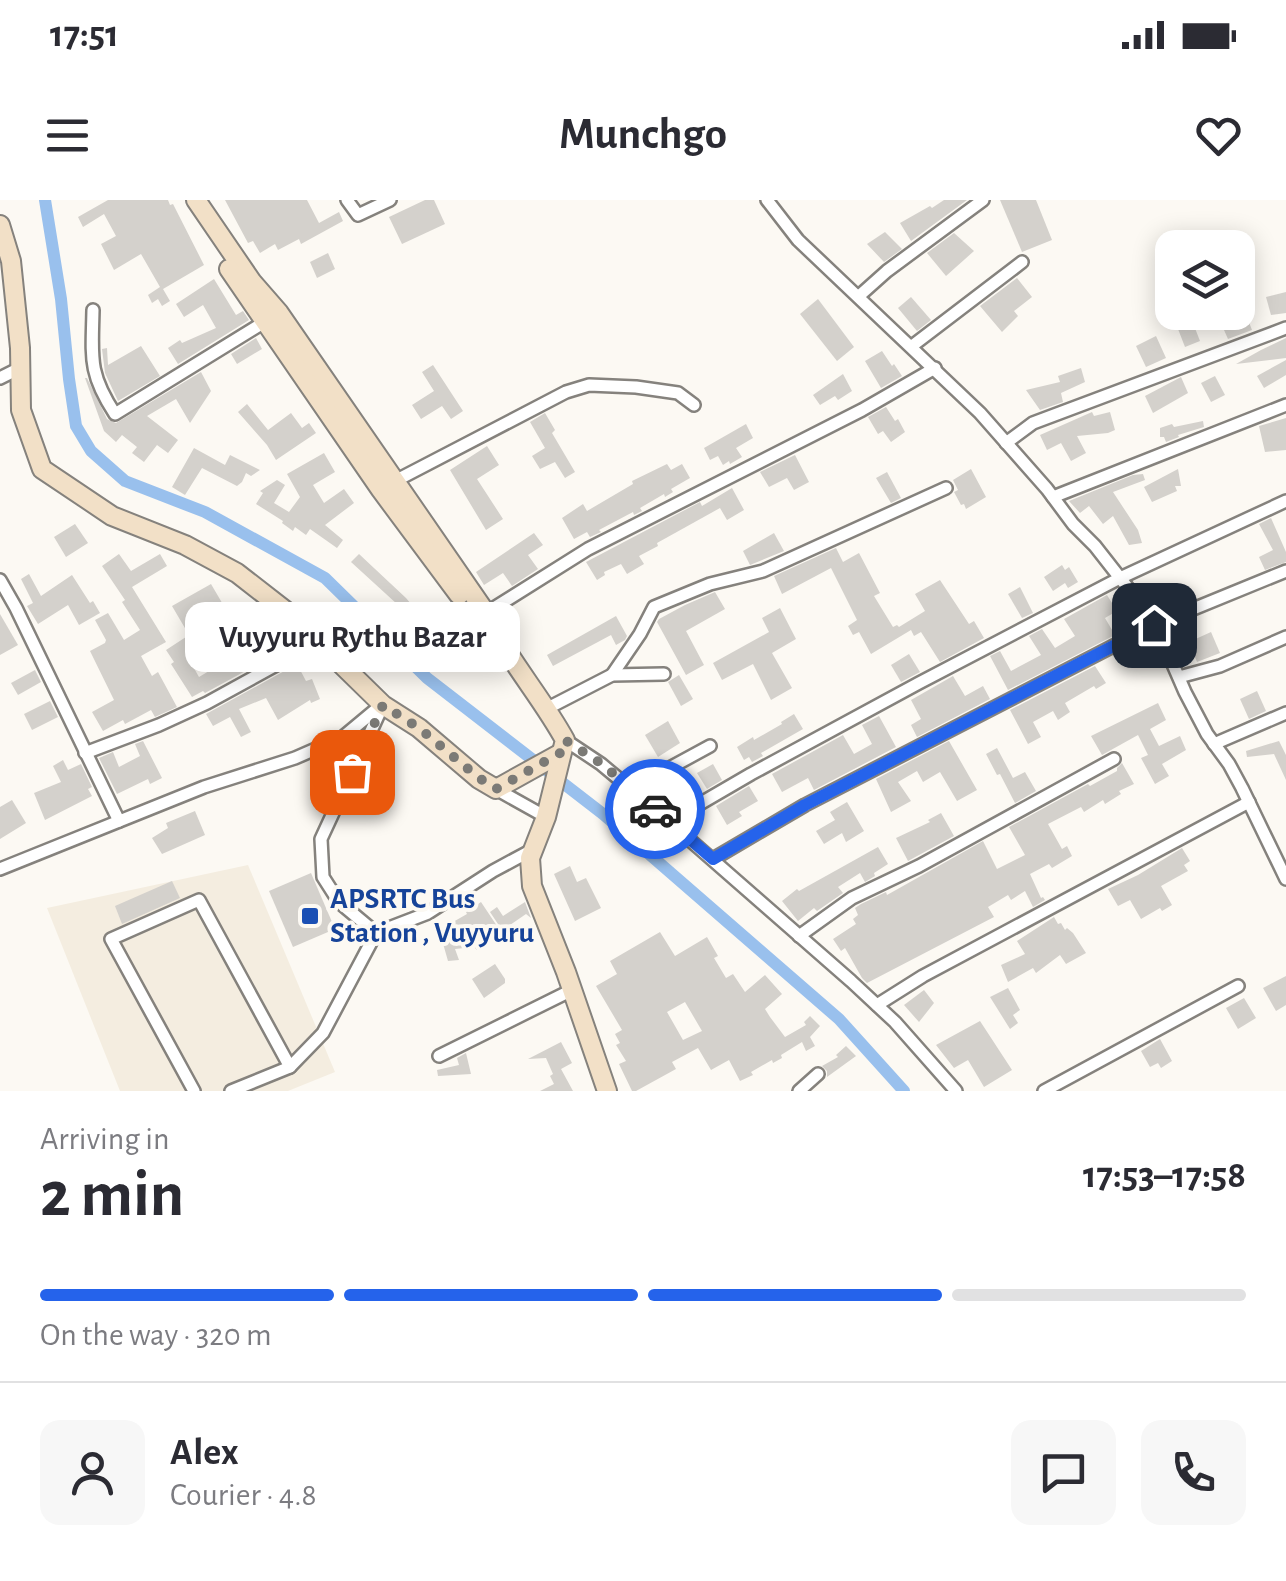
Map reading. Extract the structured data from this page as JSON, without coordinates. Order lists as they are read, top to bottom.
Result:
{
  "places": {
    "other": ["Vuyyuru Rythu Bazar"],
    "transit": ["APSRTC Bus Station , Vuyyuru"]
  },
  "page": {
    "status": "17:51",
    "header": "Munchgo",
    "bubble": "Vuyyuru Rythu Bazar",
    "heading": ["2 min", "Arriving in", "17:53–17:58"],
    "panel": ["Alex", "Courier · 4.8"],
    "bar": "On the way · 320 m"
  }
}
